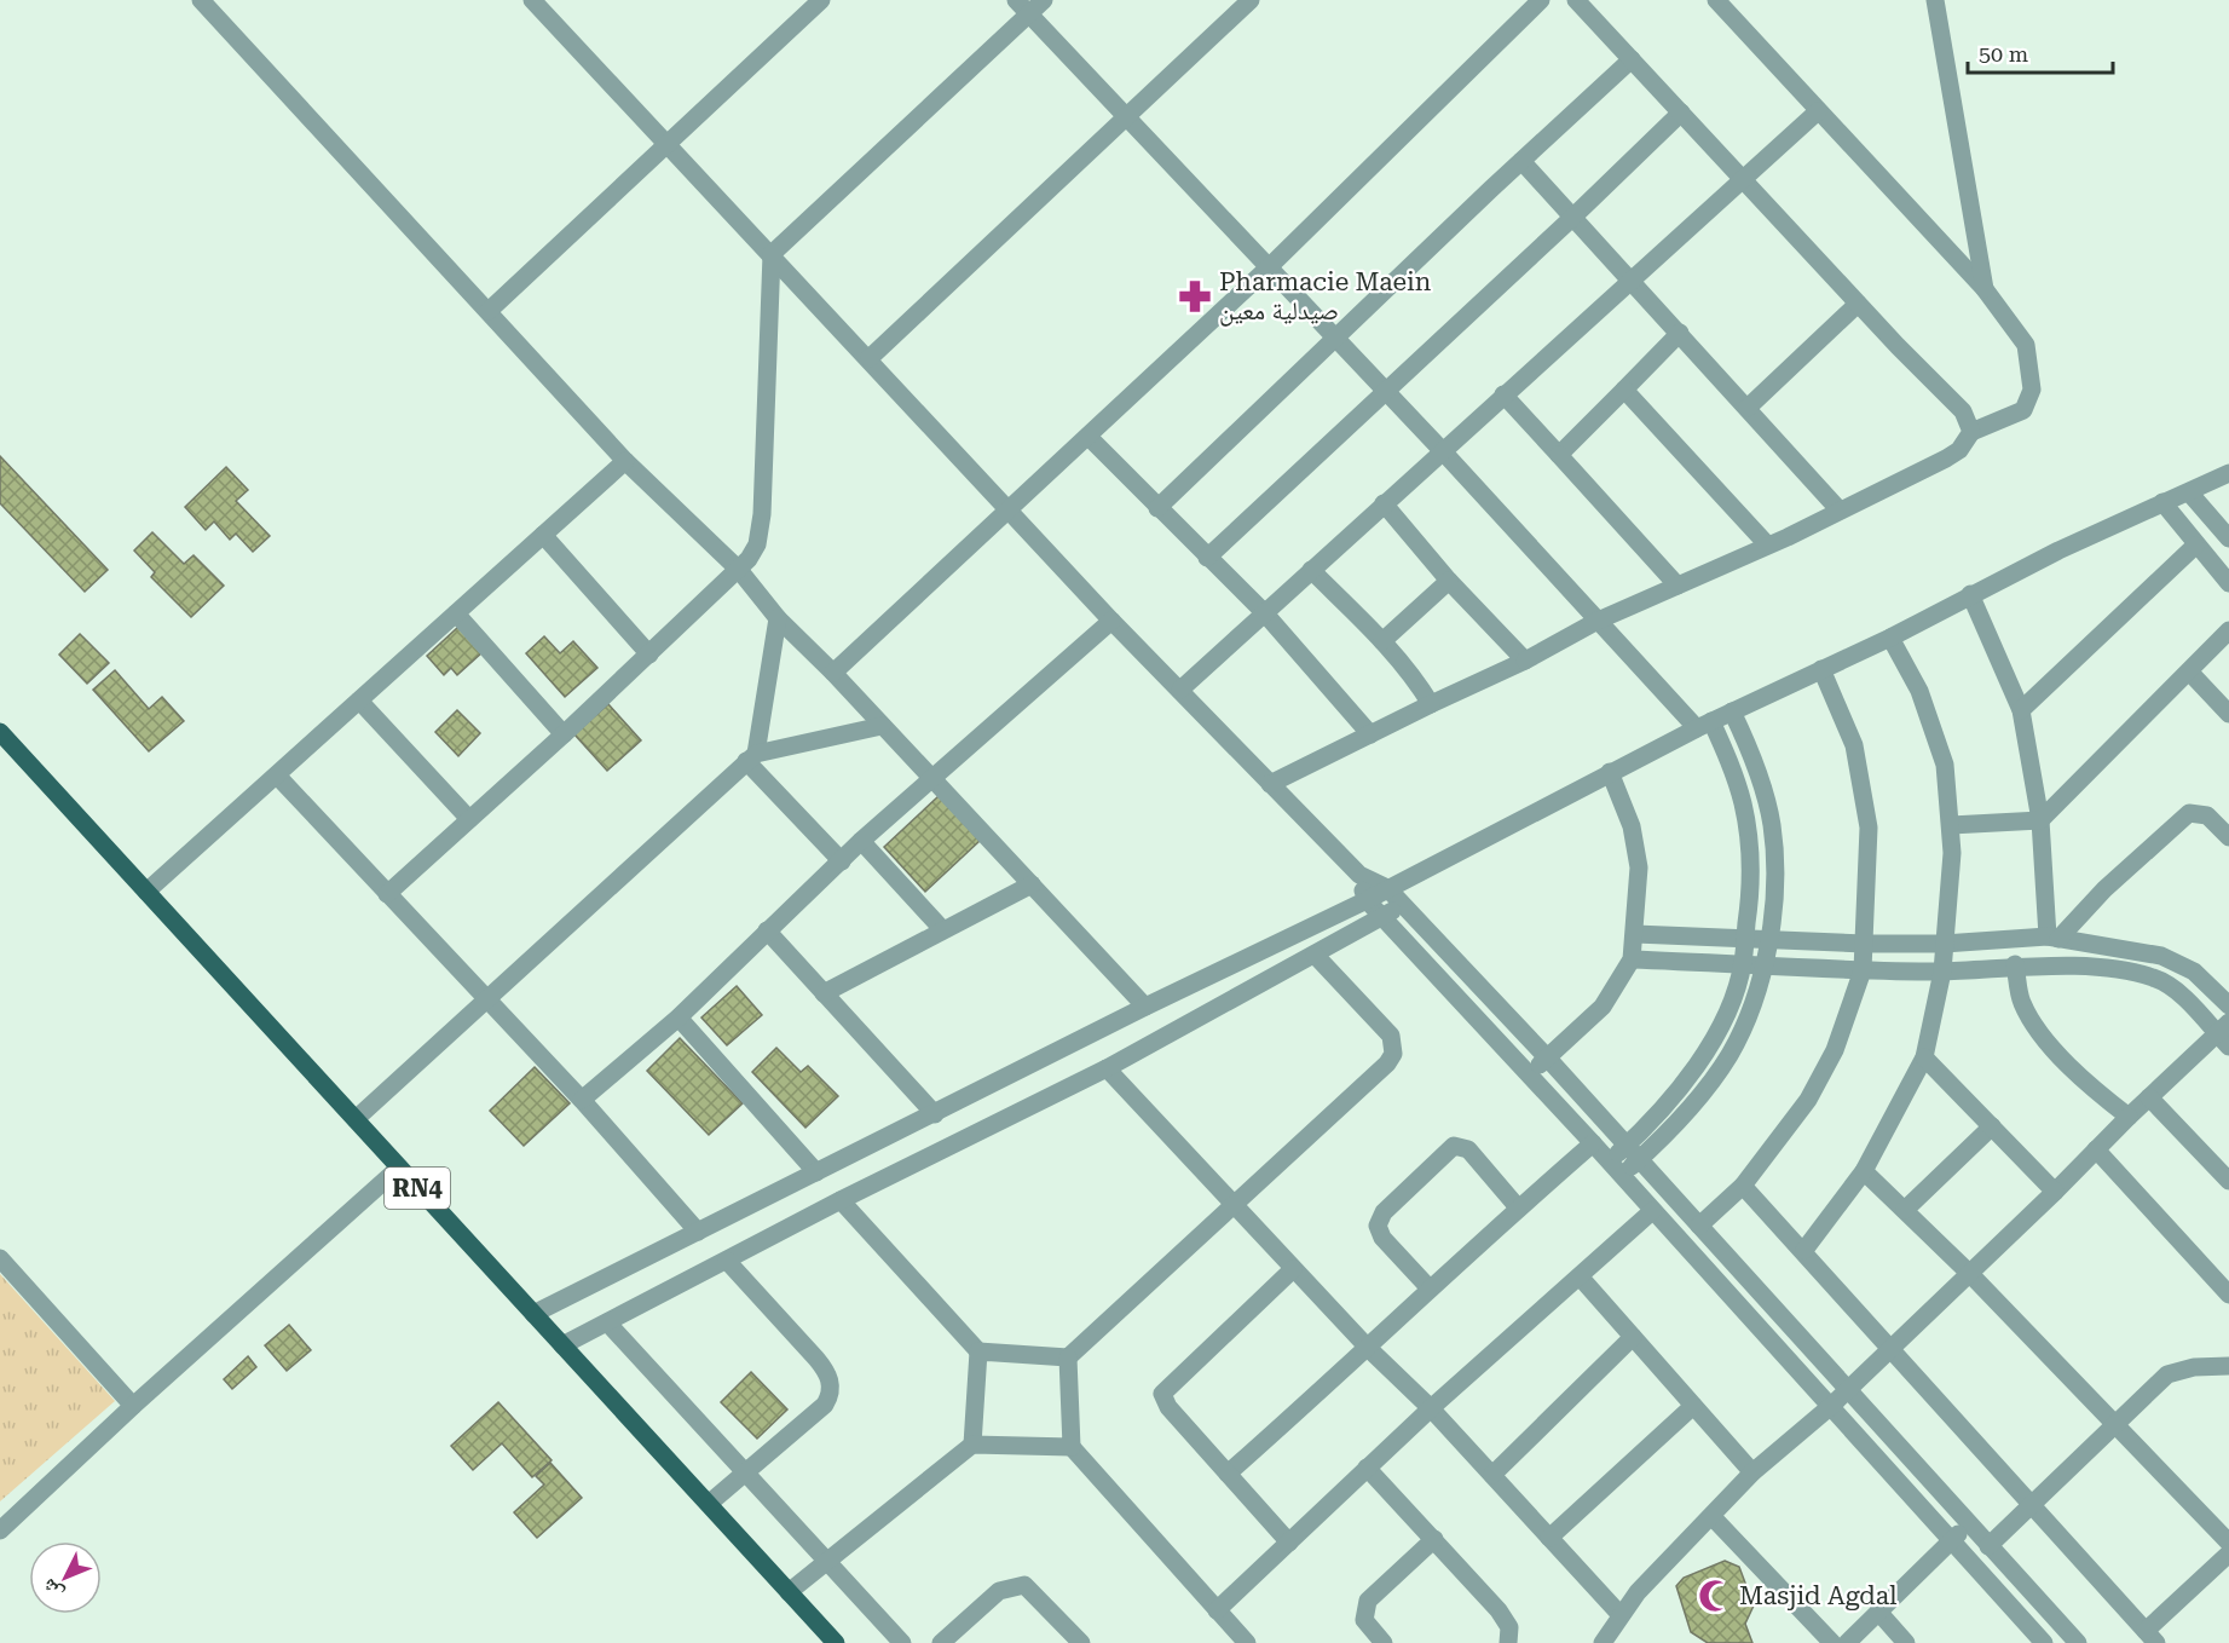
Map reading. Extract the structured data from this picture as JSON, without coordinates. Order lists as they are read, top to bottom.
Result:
{
  "streets": {
    "main road": ["RN4"]
  },
  "places": {
    "pharmacy": ["Pharmacie Maein صيدلية معين"],
    "mosque": ["Masjid Agdal"]
  },
  "scale_bar": "50 m",
  "north": "bottom left"
}
